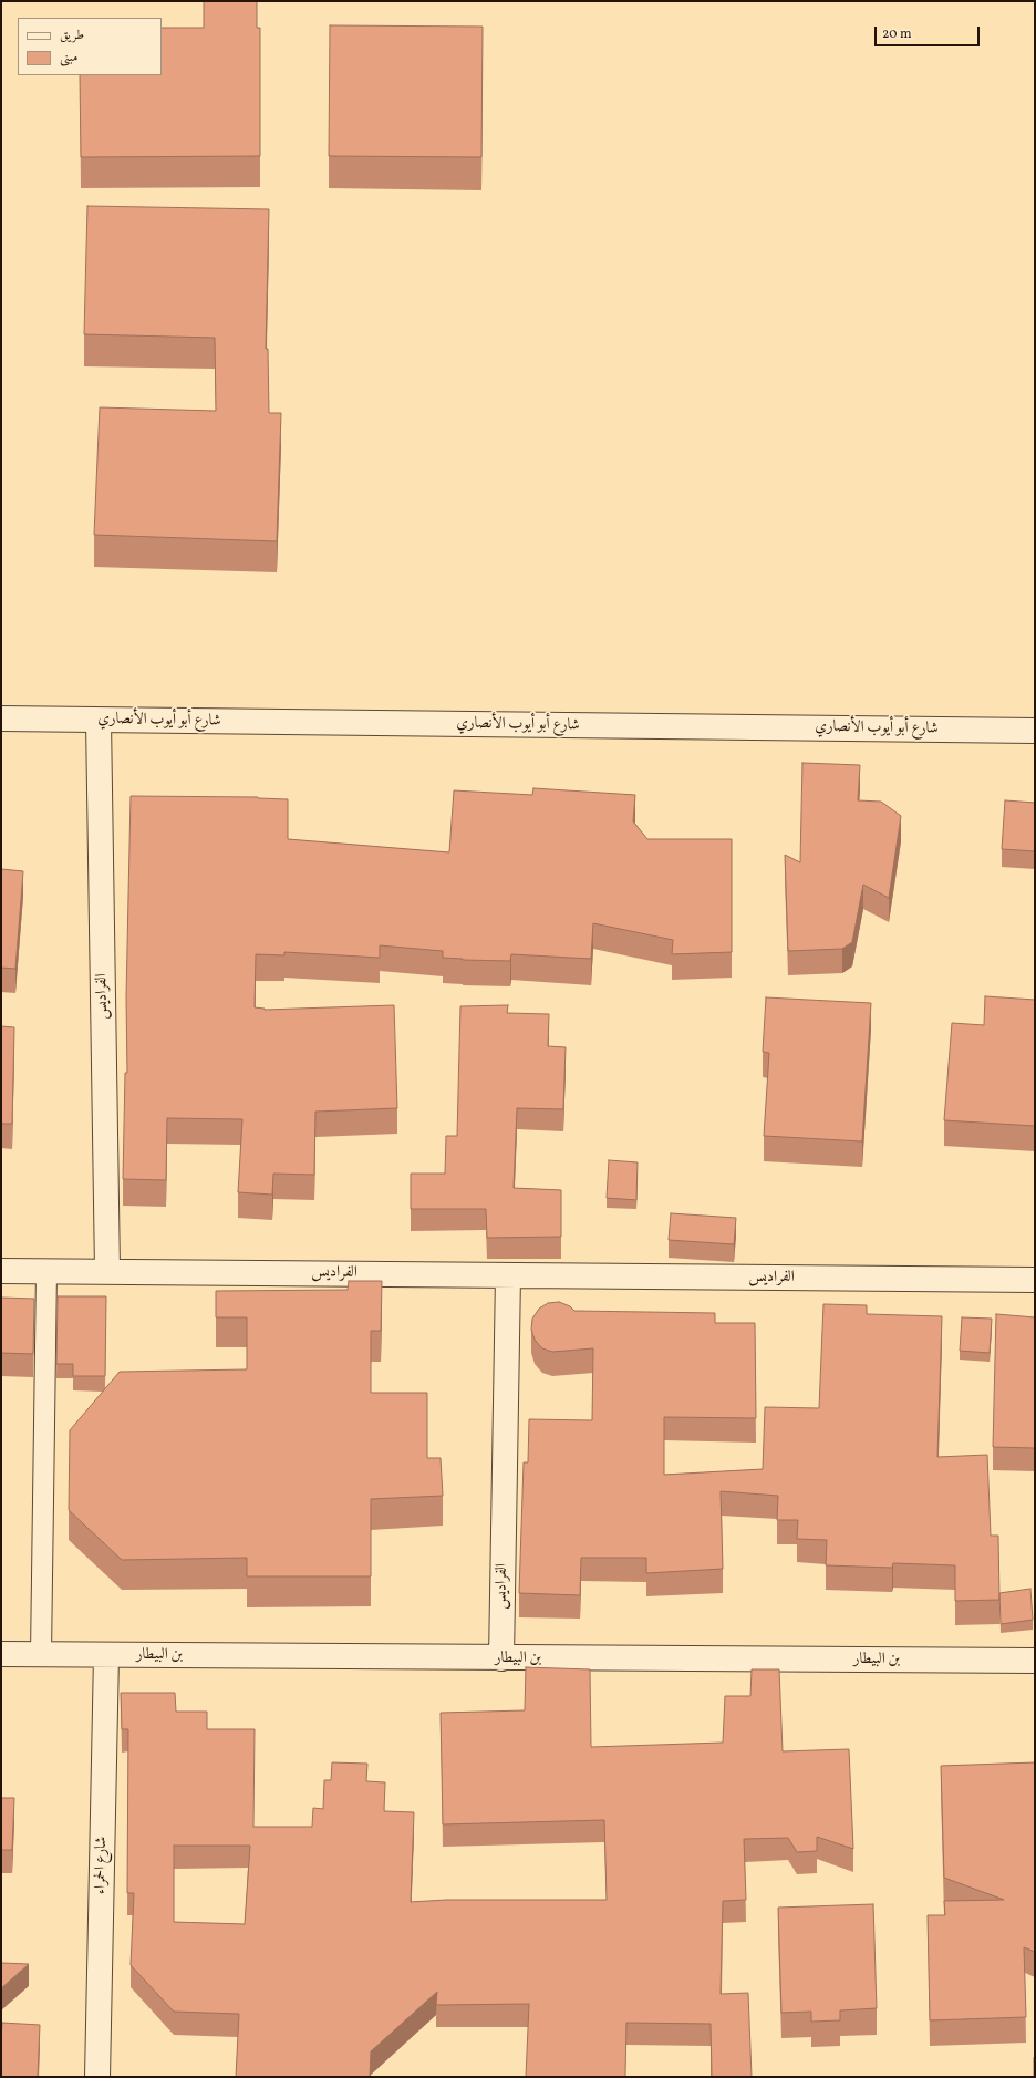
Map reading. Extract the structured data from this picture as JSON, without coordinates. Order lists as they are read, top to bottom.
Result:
{
  "streets": {
    "street": [
      "شارع أبو أيوب الأنصاري",
      "الفراديس",
      "بن البيطار",
      "شارع الحمراء"
    ]
  },
  "crossings": [
    ["شارع أبو أيوب الأنصاري", "الفراديس"],
    ["الفراديس", "بن البيطار"],
    ["بن البيطار", "شارع الحمراء"]
  ],
  "legend": ["طريق", "مبنى"],
  "scale_bar": "20 m"
}
